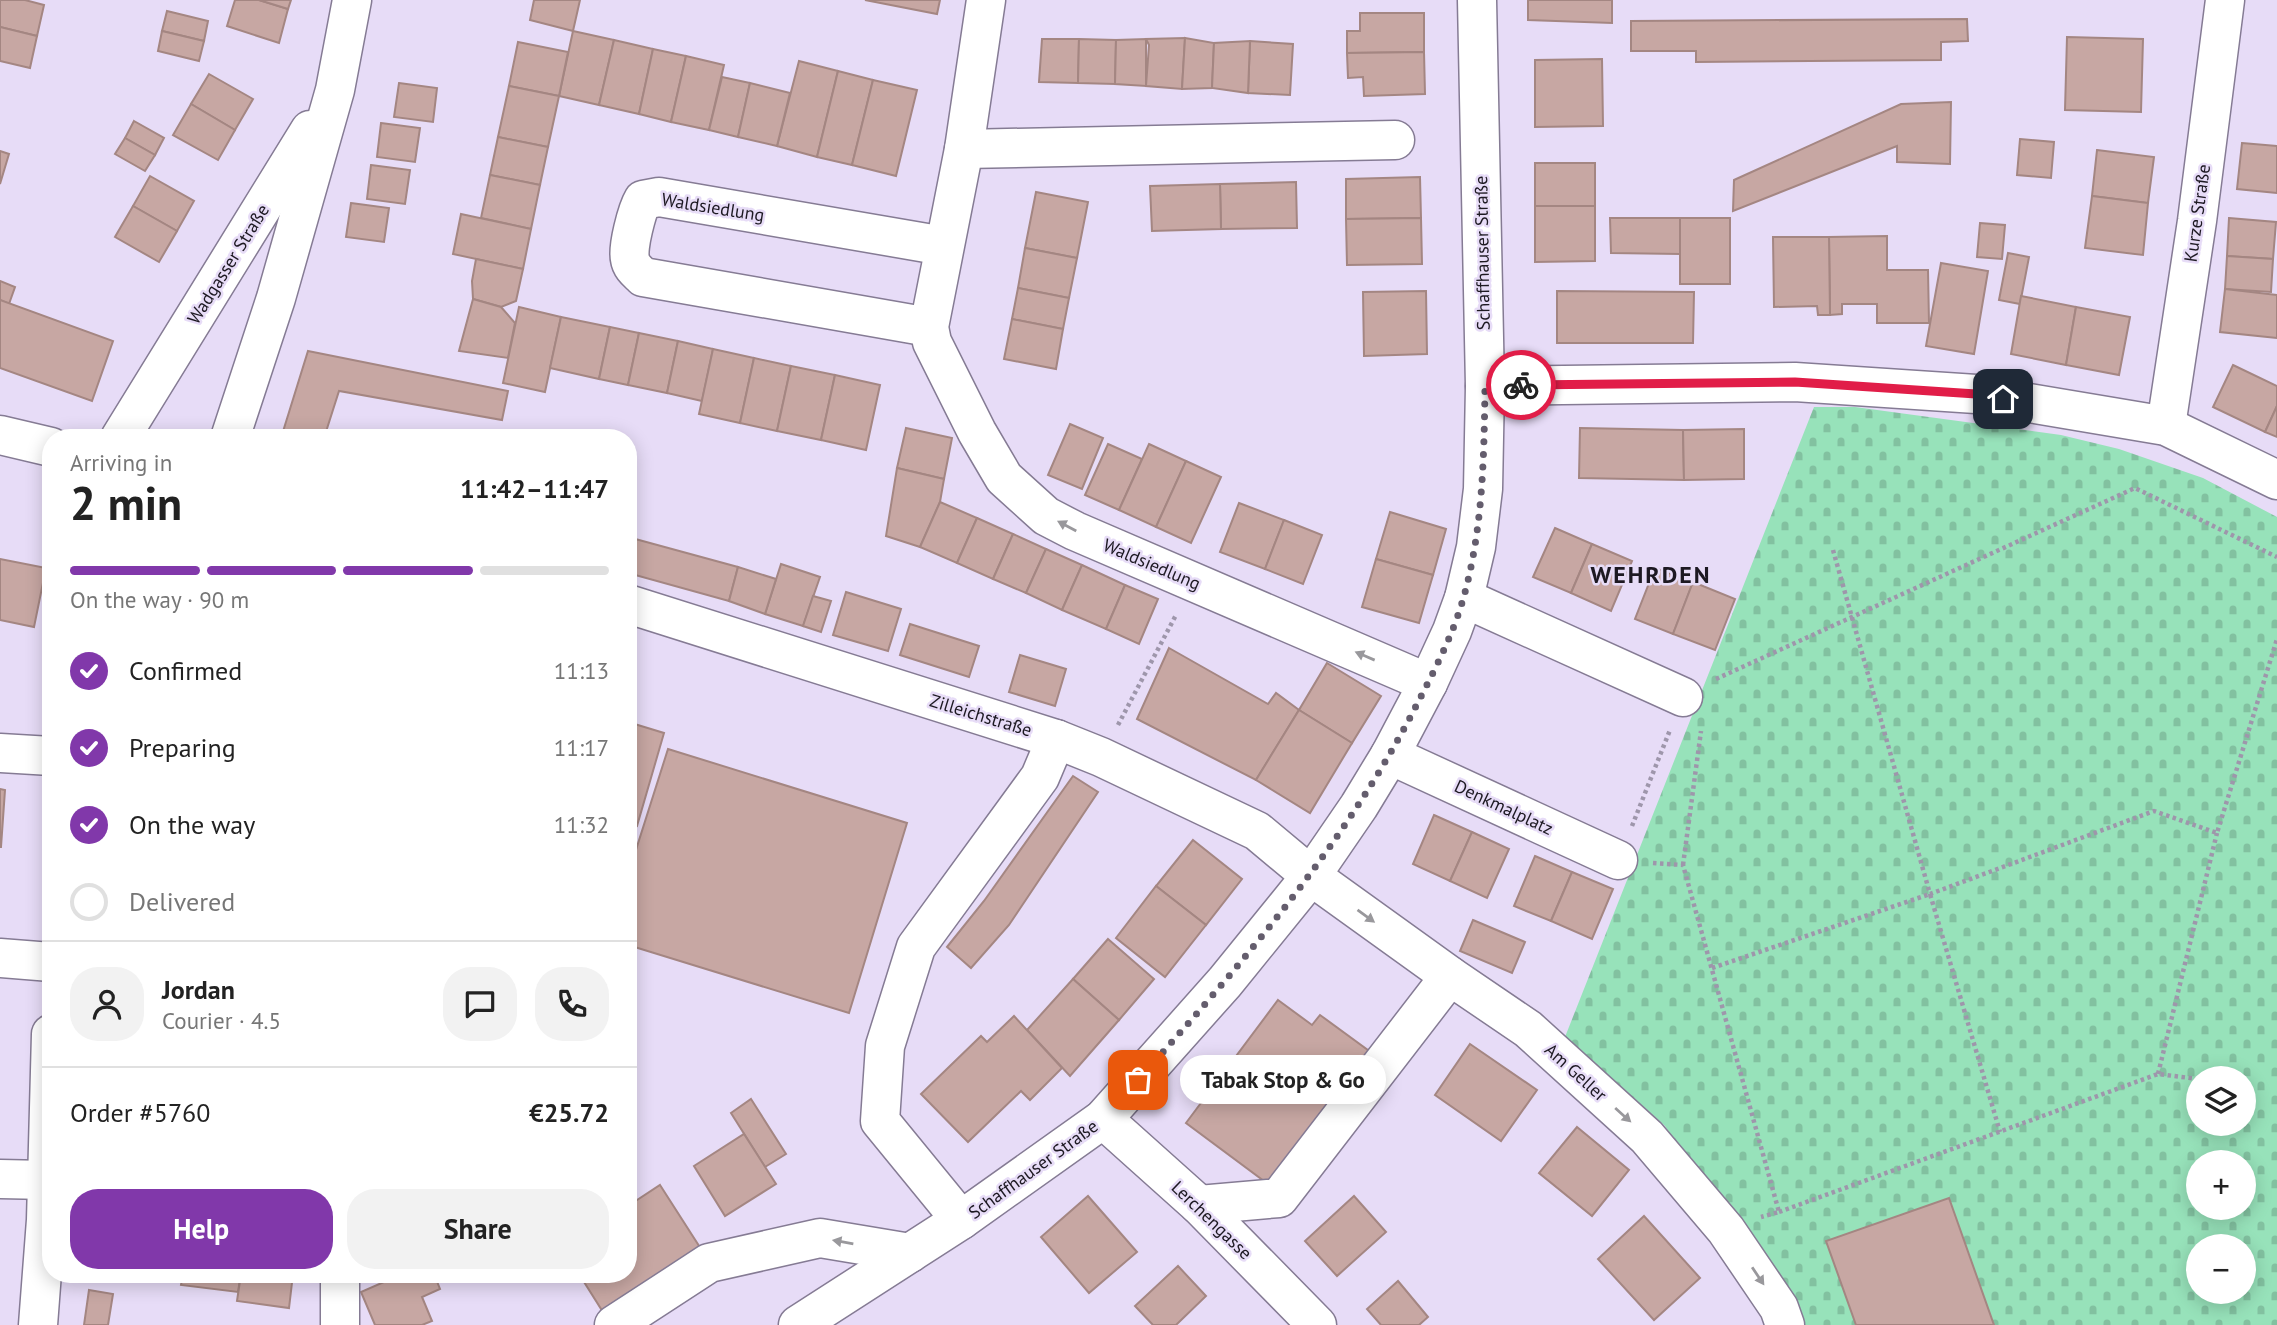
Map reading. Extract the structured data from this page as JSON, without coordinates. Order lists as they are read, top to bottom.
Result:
{
  "streets": {
    "street": [
      "Waldsiedlung",
      "Kurze Straße",
      "Schaffhauser Straße",
      "Wadgasser Straße",
      "Zilleichstraße",
      "Denkmalplatz",
      "Am Geller",
      "Lerchengasse"
    ]
  },
  "crossings": [
    ["Waldsiedlung", "Schaffhauser Straße"],
    ["Schaffhauser Straße", "Zilleichstraße"],
    ["Schaffhauser Straße", "Denkmalplatz"],
    ["Schaffhauser Straße", "Am Geller"],
    ["Schaffhauser Straße", "Lerchengasse"],
    ["Zilleichstraße", "Am Geller"]
  ],
  "one_way": ["Waldsiedlung", "Am Geller"],
  "districts": ["WEHRDEN"],
  "places": ["Tabak Stop & Go"],
  "page": {
    "heading": ["2 min", "Arriving in", "11:42–11:47"],
    "panel": [
      "Jordan",
      "Courier · 4.5",
      "Order #5760",
      "€25.72"
    ],
    "bar": "On the way · 90 m",
    "list": [
      ["Confirmed", "11:13"],
      ["Preparing", "11:17"],
      ["On the way", "11:32"],
      "Delivered"
    ],
    "bubble": "Tabak Stop & Go",
    "map_buttons": ["+", "−"],
    "buttons": ["Help", "Share"]
  }
}
